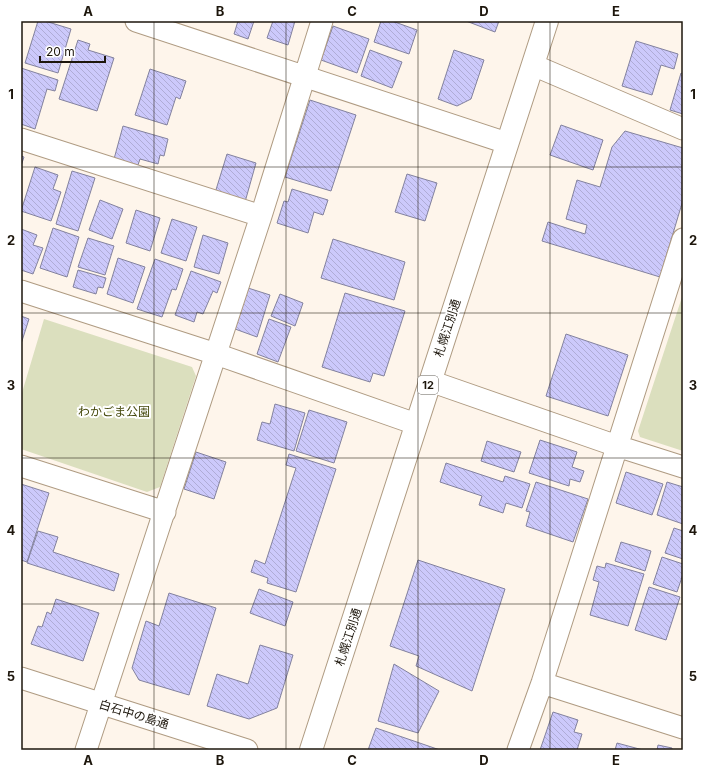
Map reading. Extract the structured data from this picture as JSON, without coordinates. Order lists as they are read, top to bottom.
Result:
{
  "streets": {
    "highway": ["札幌江別通", "12"],
    "street": ["白石中の島通"]
  },
  "parks": ["わかごま公園"],
  "scale_bar": "20 m",
  "grid": {
    "columns": [
      "A",
      "B",
      "C",
      "D",
      "E"
    ],
    "rows": [
      "1",
      "2",
      "3",
      "4",
      "5"
    ]
  }
}
